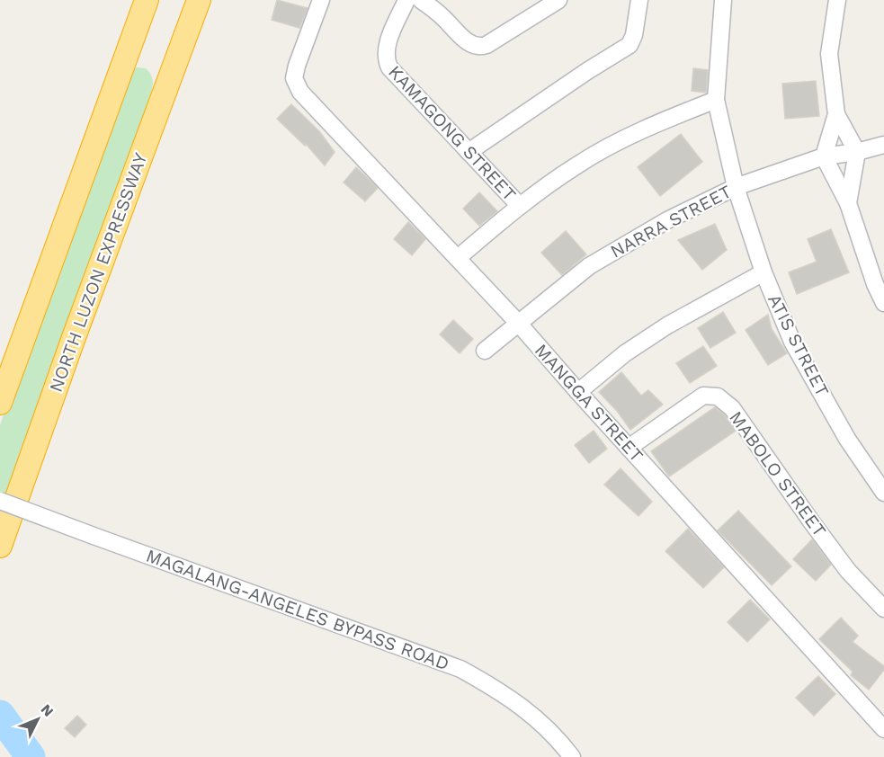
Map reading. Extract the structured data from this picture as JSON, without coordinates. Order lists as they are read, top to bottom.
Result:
{
  "streets": {
    "highway": ["NORTH LUZON EXPRESSWAY"],
    "street": [
      "KAMAGONG STREET",
      "NARRA STREET",
      "ATIS STREET",
      "MANGGA STREET",
      "MABOLO STREET",
      "MAGALANG-ANGELES BYPASS ROAD"
    ]
  },
  "crossings": [
    ["NARRA STREET", "ATIS STREET"],
    ["NARRA STREET", "MANGGA STREET"],
    ["MANGGA STREET", "MABOLO STREET"]
  ],
  "north": "top right"
}
